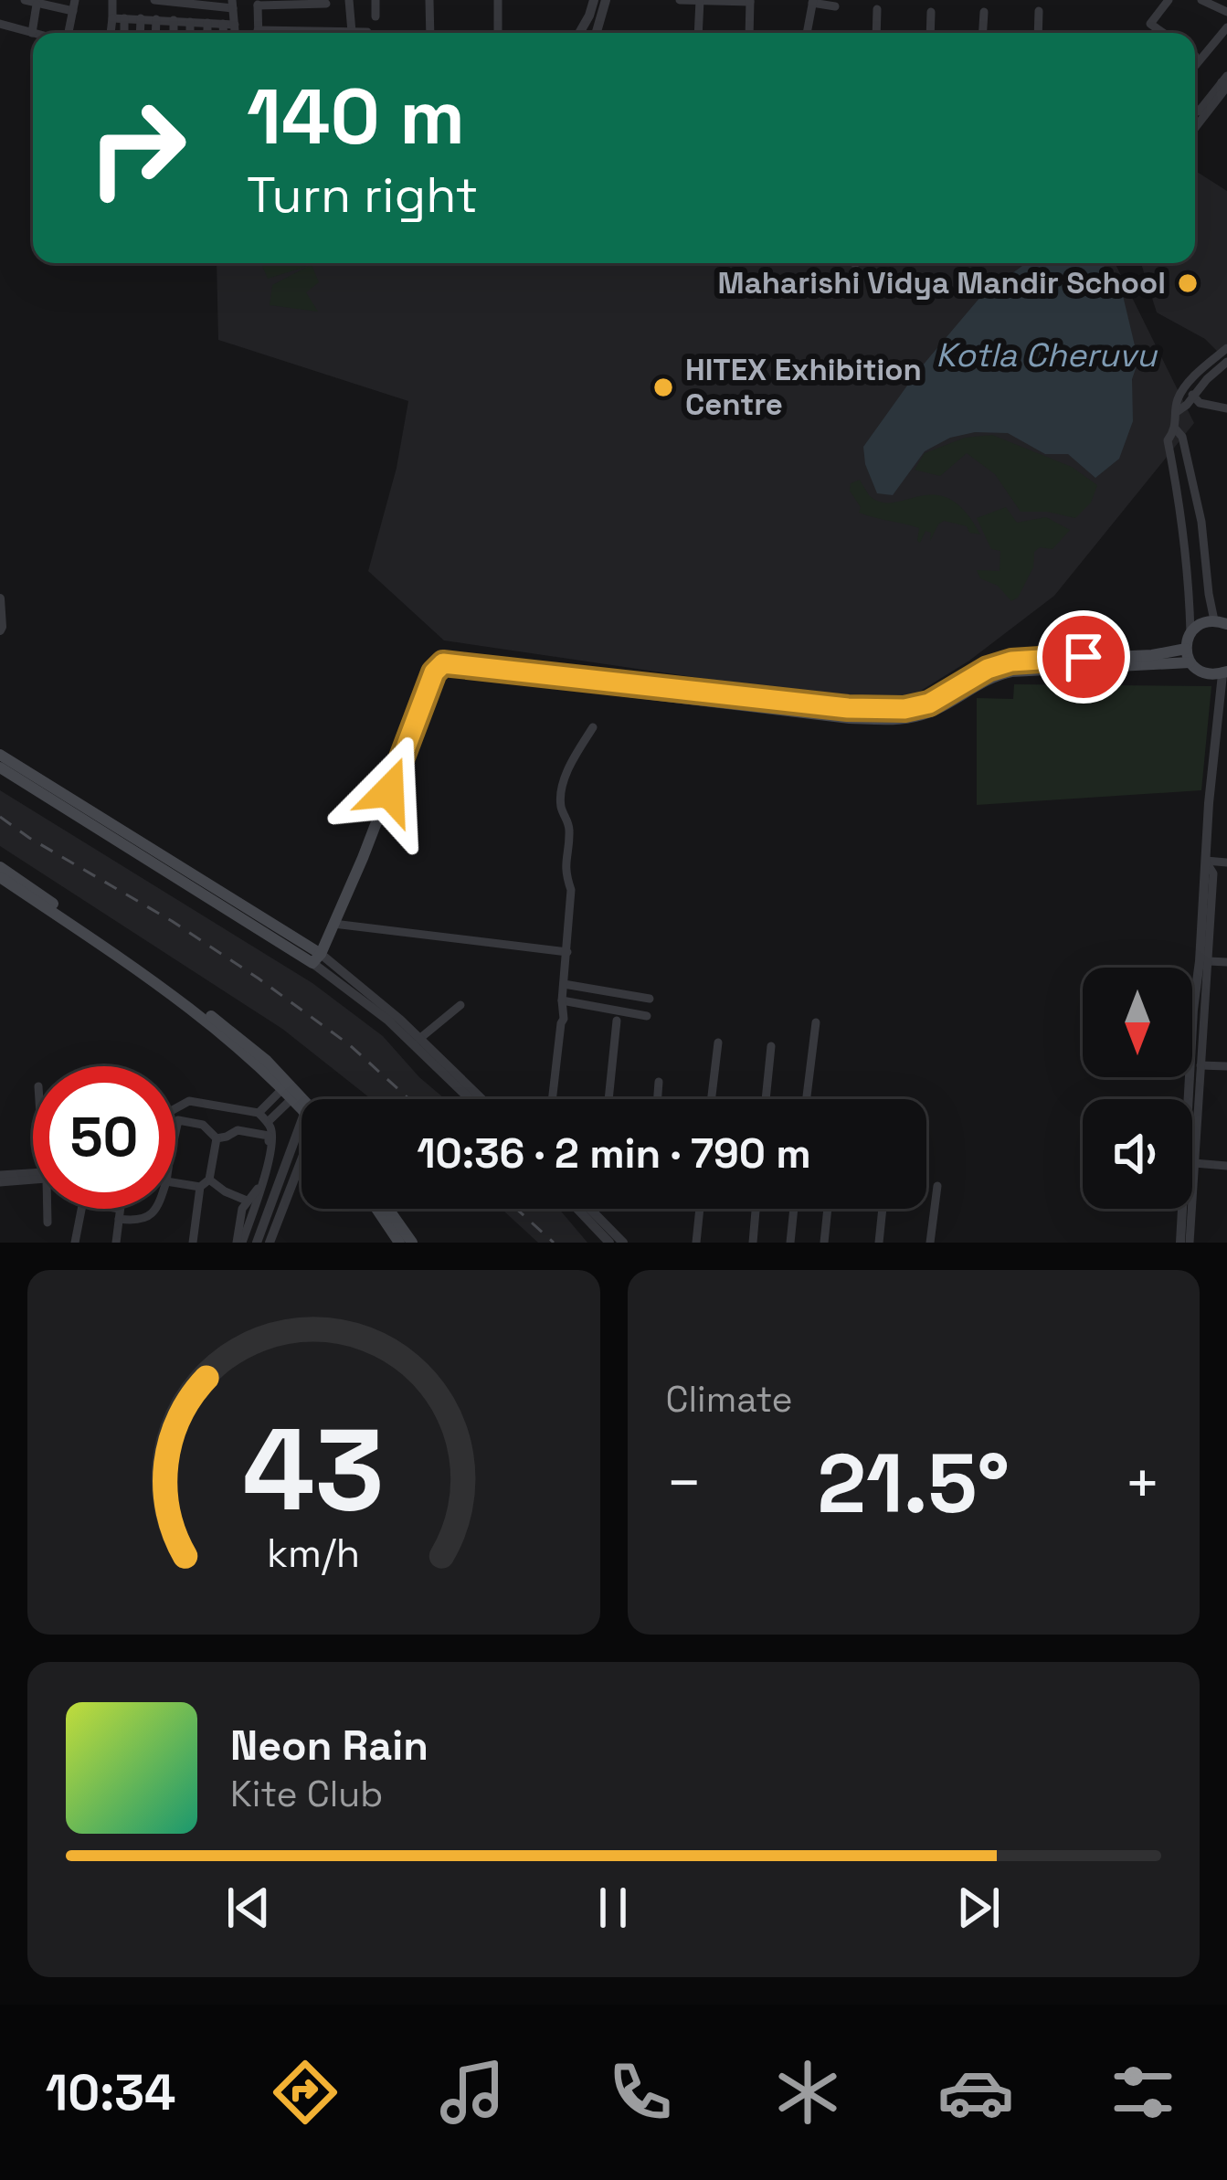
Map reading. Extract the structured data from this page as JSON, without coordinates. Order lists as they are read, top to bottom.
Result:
{
  "water": ["Kotla Cheruvu"],
  "places": ["Maharishi Vidya Mandir School", "HITEX Exhibition Centre"],
  "north": "bottom",
  "page": {
    "turn": ["140 m", "Turn right"],
    "limit": "50",
    "trip": "10:36 · 2 min · 790 m",
    "tile": "Climate",
    "heat": ["−", "21.5°", "+"],
    "song": ["Neon Rain", "Kite Club"],
    "tabs": "10:34",
    "gauge": ["43", "km/h"]
  }
}
